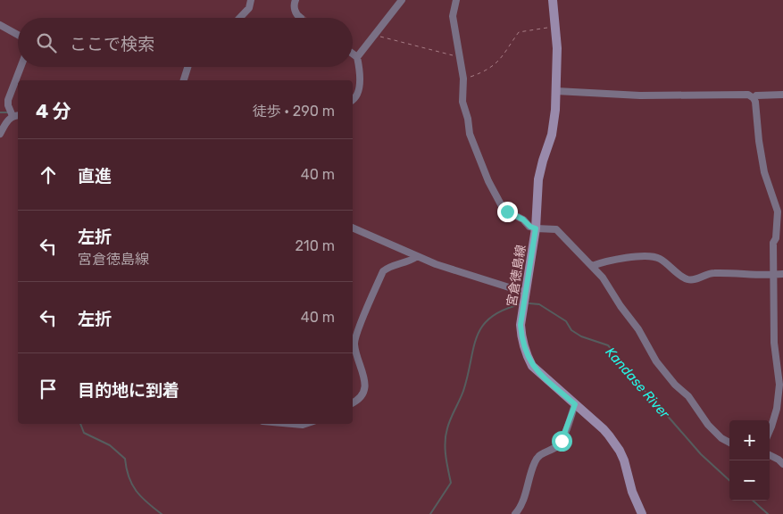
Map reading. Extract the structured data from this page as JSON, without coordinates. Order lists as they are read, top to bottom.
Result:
{
  "streets": {
    "main road": ["宮倉徳島線"]
  },
  "water": ["Kandase River"],
  "page": {
    "search": "ここで検索",
    "heading": ["4 分", "徒歩 · 290 m"],
    "list": [
      ["直進", "40 m"],
      ["左折", "宮倉徳島線", "210 m"],
      ["左折", "40 m"],
      "目的地に到着"
    ],
    "map_buttons": ["+", "−"]
  }
}
